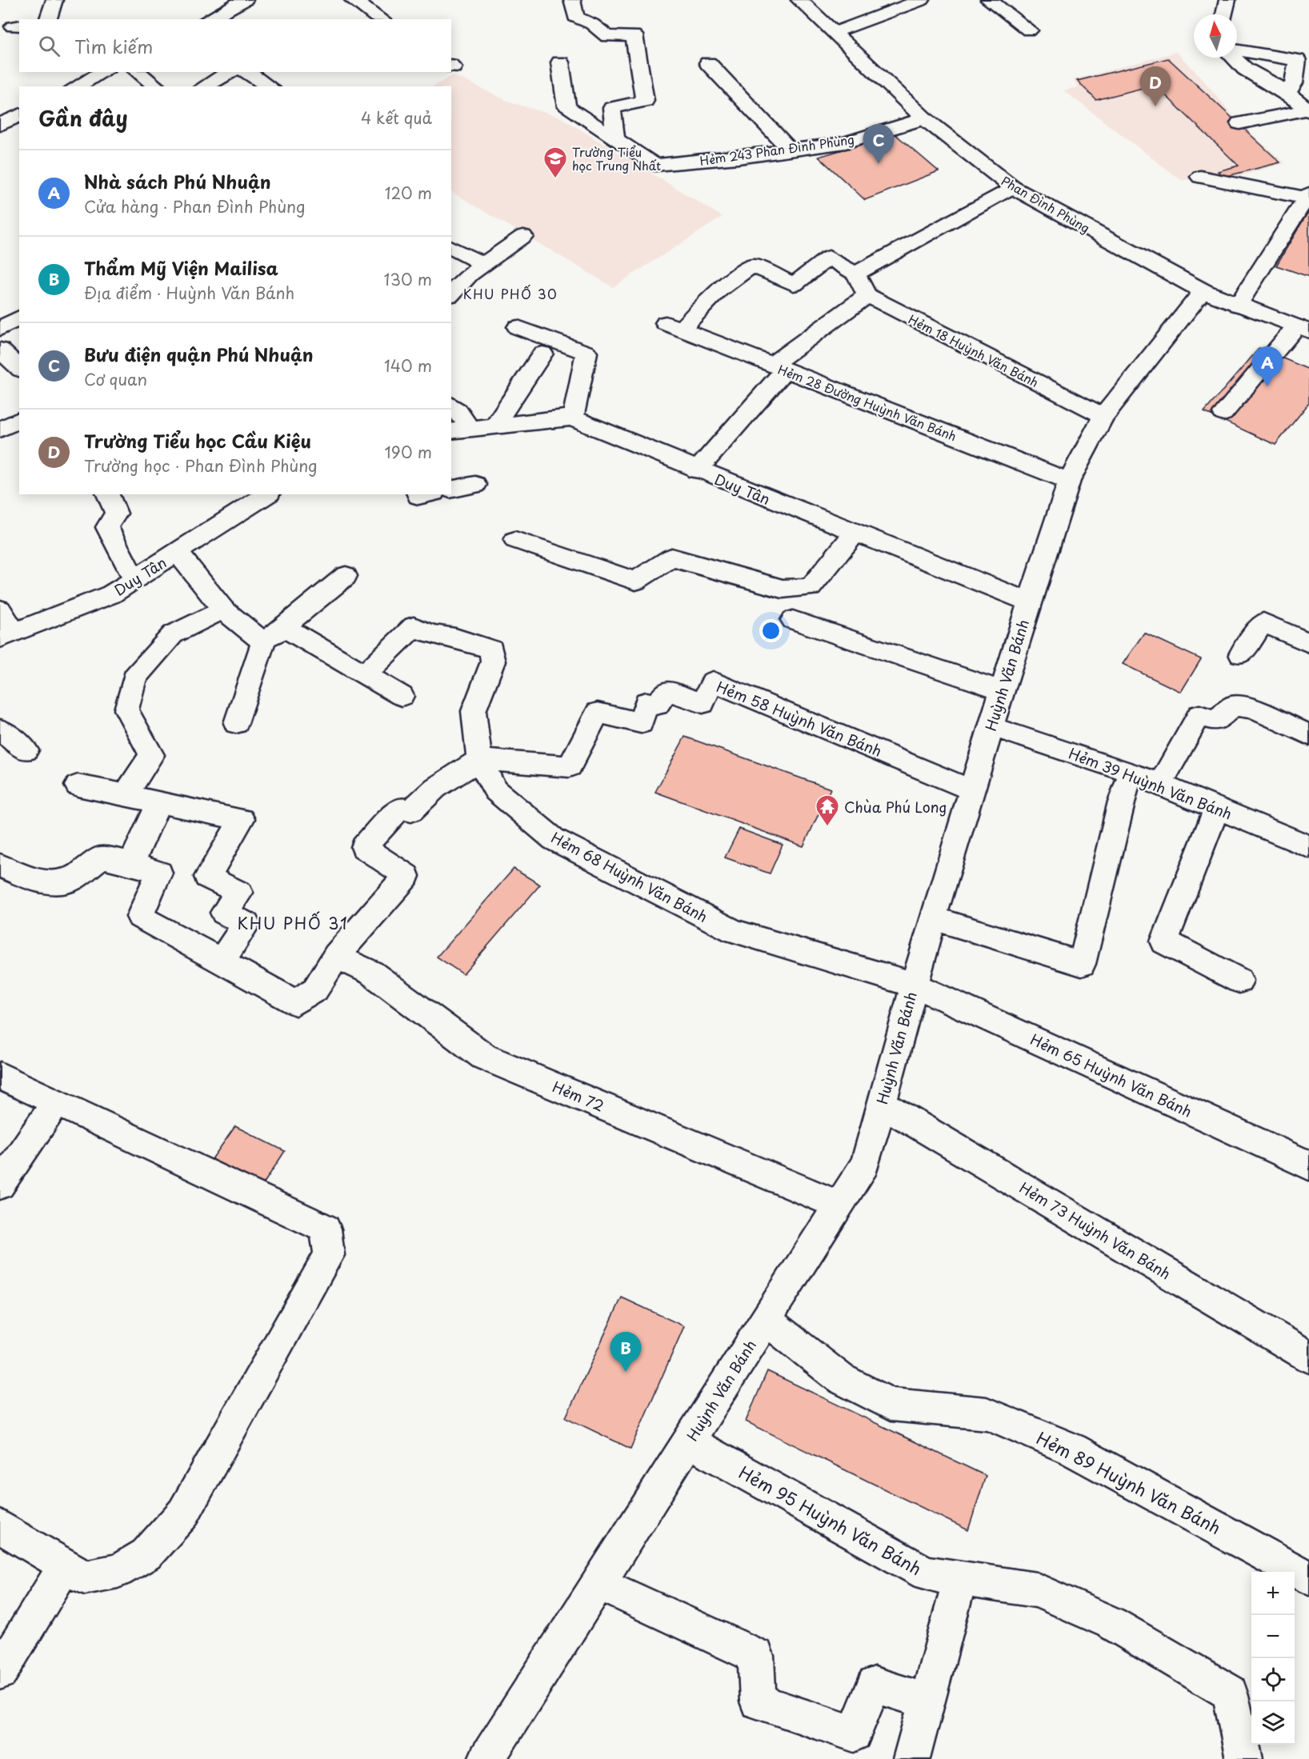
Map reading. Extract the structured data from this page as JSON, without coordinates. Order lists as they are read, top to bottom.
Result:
{
  "streets": {
    "street": [
      "Hẻm 243 Phan Đình Phùng",
      "Phan Đình Phùng",
      "Hẻm 18 Huỳnh Văn Bánh",
      "Hẻm 28 Đường Huỳnh Văn Bánh",
      "Duy Tân",
      "Huỳnh Văn Bánh",
      "Hẻm 58 Huỳnh Văn Bánh",
      "Hẻm 39 Huỳnh Văn Bánh",
      "Hẻm 68 Huỳnh Văn Bánh",
      "Hẻm 65 Huỳnh Văn Bánh",
      "Hẻm 72",
      "Hẻm 73 Huỳnh Văn Bánh",
      "Hẻm 89 Huỳnh Văn Bánh",
      "Hẻm 95 Huỳnh Văn Bánh"
    ]
  },
  "crossings": [
    ["Hẻm 243 Phan Đình Phùng", "Phan Đình Phùng"],
    ["Phan Đình Phùng", "Huỳnh Văn Bánh"],
    ["Hẻm 18 Huỳnh Văn Bánh", "Huỳnh Văn Bánh"],
    ["Hẻm 28 Đường Huỳnh Văn Bánh", "Huỳnh Văn Bánh"],
    ["Duy Tân", "Huỳnh Văn Bánh"],
    ["Huỳnh Văn Bánh", "Hẻm 58 Huỳnh Văn Bánh"],
    ["Huỳnh Văn Bánh", "Hẻm 39 Huỳnh Văn Bánh"],
    ["Huỳnh Văn Bánh", "Hẻm 68 Huỳnh Văn Bánh"],
    ["Huỳnh Văn Bánh", "Hẻm 65 Huỳnh Văn Bánh"],
    ["Huỳnh Văn Bánh", "Hẻm 72"],
    ["Huỳnh Văn Bánh", "Hẻm 73 Huỳnh Văn Bánh"],
    ["Huỳnh Văn Bánh", "Hẻm 89 Huỳnh Văn Bánh"],
    ["Huỳnh Văn Bánh", "Hẻm 95 Huỳnh Văn Bánh"],
    ["Hẻm 58 Huỳnh Văn Bánh", "Hẻm 68 Huỳnh Văn Bánh"],
    ["Hẻm 68 Huỳnh Văn Bánh", "Hẻm 65 Huỳnh Văn Bánh"]
  ],
  "districts": ["KHU PHỐ 30", "KHU PHỐ 31"],
  "places": {
    "school or university": ["Trường Tiểu học Trung Nhất"],
    "temple": ["Chùa Phú Long"]
  },
  "north": "top",
  "page": {
    "search": "Tìm kiếm",
    "pins": [
      "D",
      "C",
      "A",
      "B"
    ],
    "heading": ["Gần đây", "4 kết quả"],
    "list": [
      {
        "mark": "A",
        "name": "Nhà sách Phú Nhuận",
        "note": "Cửa hàng · Phan Đình Phùng",
        "value": "120 m"
      },
      {
        "mark": "B",
        "name": "Thẩm Mỹ Viện Mailisa",
        "note": "Địa điểm · Huỳnh Văn Bánh",
        "value": "130 m"
      },
      {
        "mark": "C",
        "name": "Bưu điện quận Phú Nhuận",
        "note": "Cơ quan",
        "value": "140 m"
      },
      {
        "mark": "D",
        "name": "Trường Tiểu học Cầu Kiệu",
        "note": "Trường học · Phan Đình Phùng",
        "value": "190 m"
      }
    ],
    "map_buttons": ["+", "−"]
  }
}
